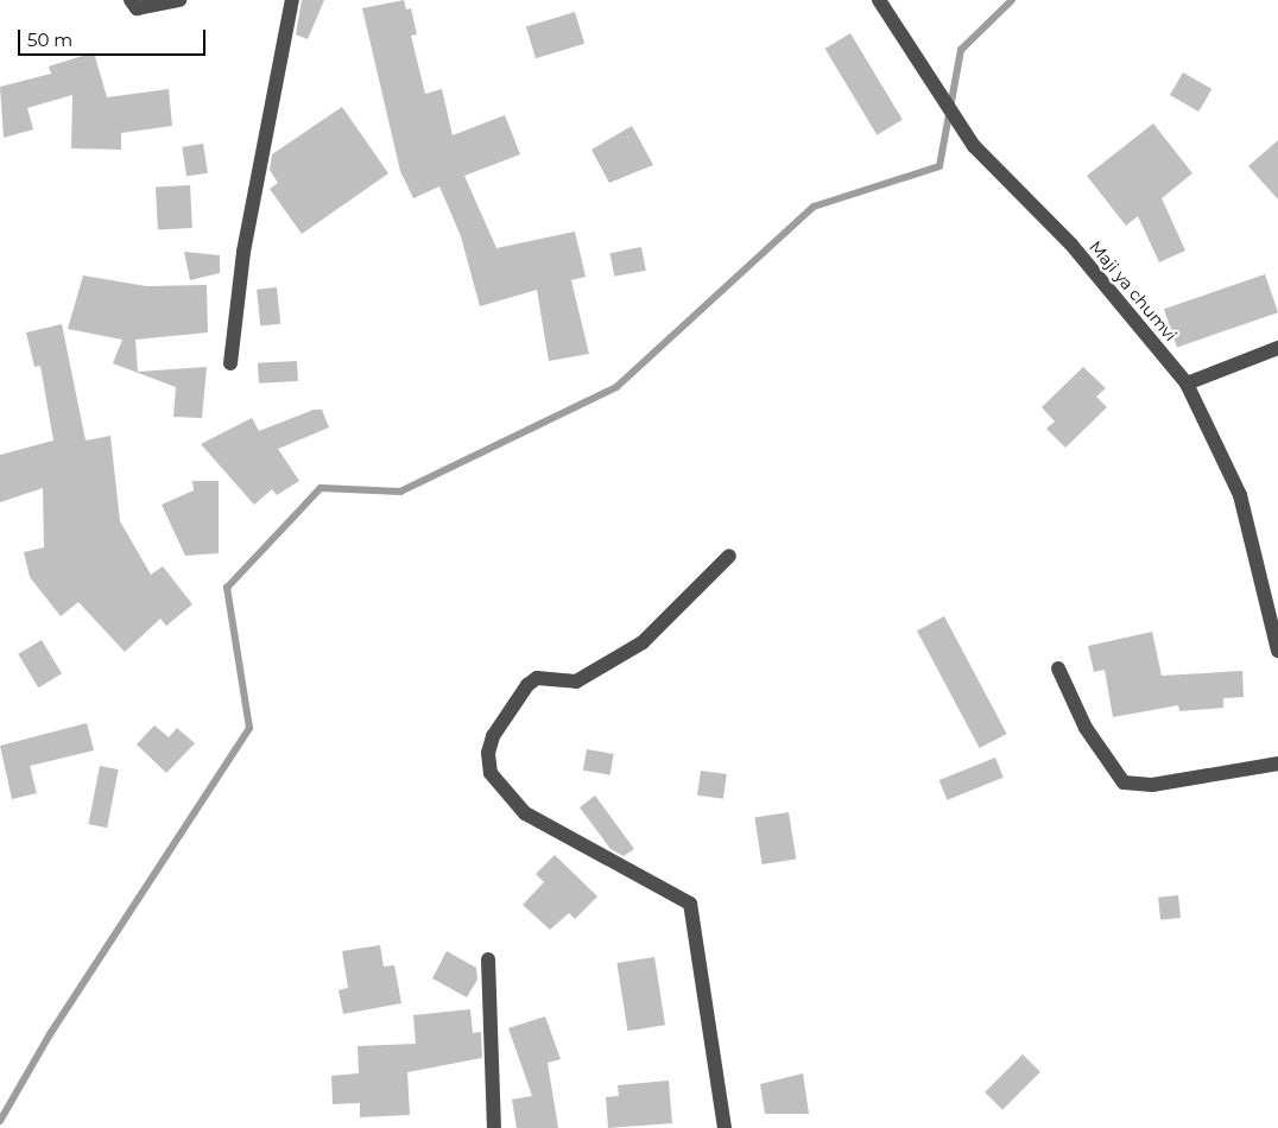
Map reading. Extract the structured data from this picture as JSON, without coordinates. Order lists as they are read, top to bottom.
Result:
{
  "streets": {
    "street": ["Maji ya chumvi"]
  },
  "scale_bar": "50 m"
}
